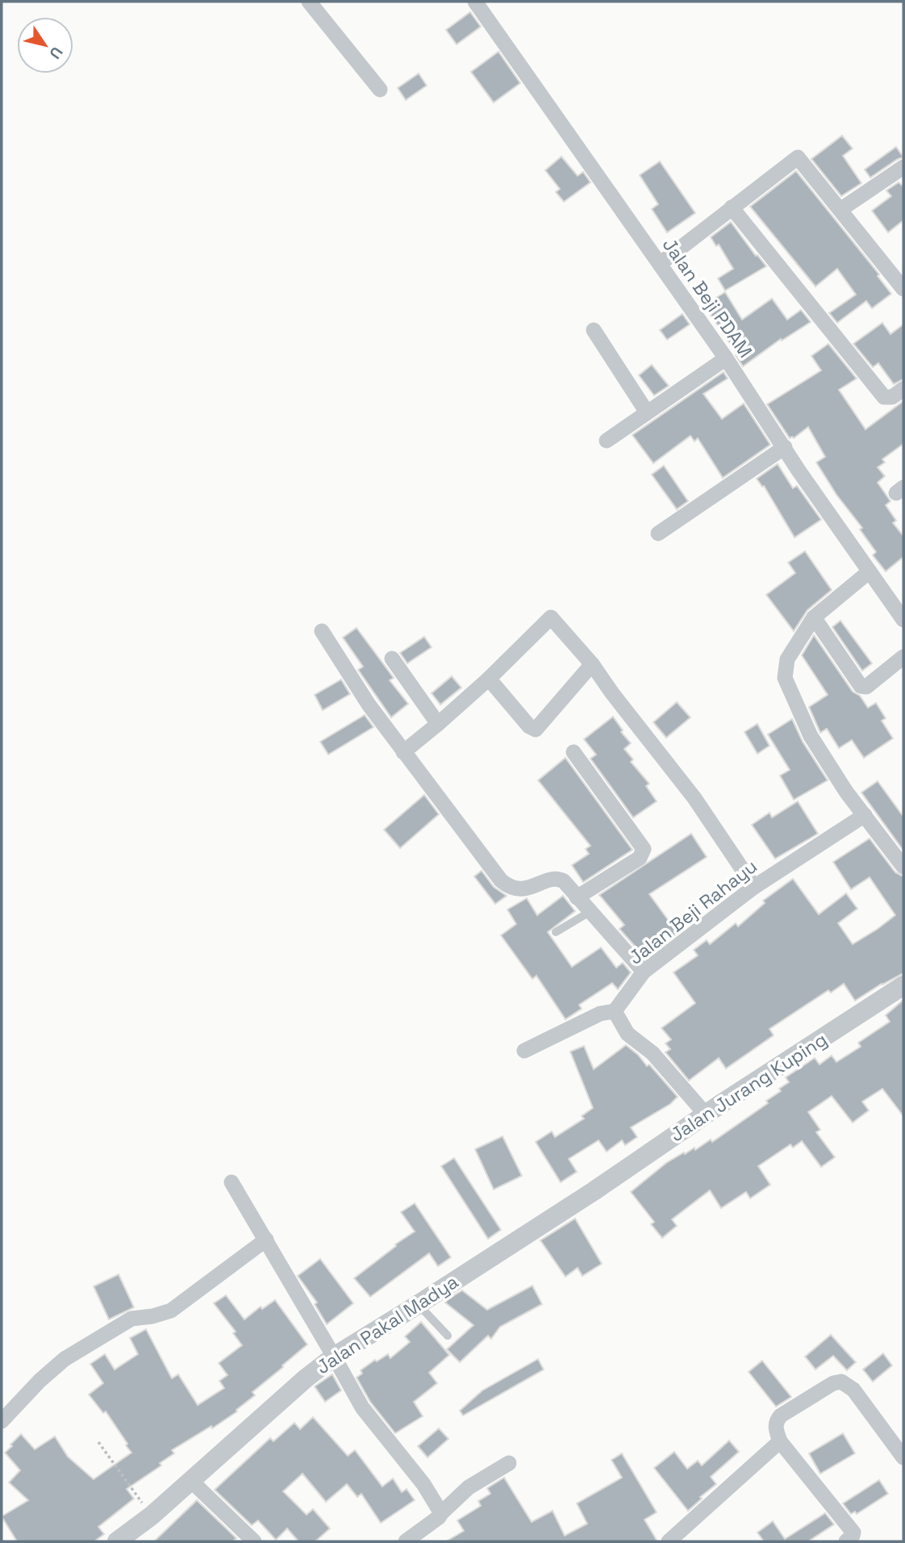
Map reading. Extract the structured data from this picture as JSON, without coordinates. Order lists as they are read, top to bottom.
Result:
{
  "streets": {
    "street": [
      "Jalan Beji PDAM",
      "Jalan Beji Rahayu",
      "Jalan Jurang Kuping",
      "Jalan Pakal Madya"
    ]
  },
  "crossings": [
    ["Jalan Jurang Kuping", "Jalan Pakal Madya"]
  ],
  "north": "bottom right"
}
